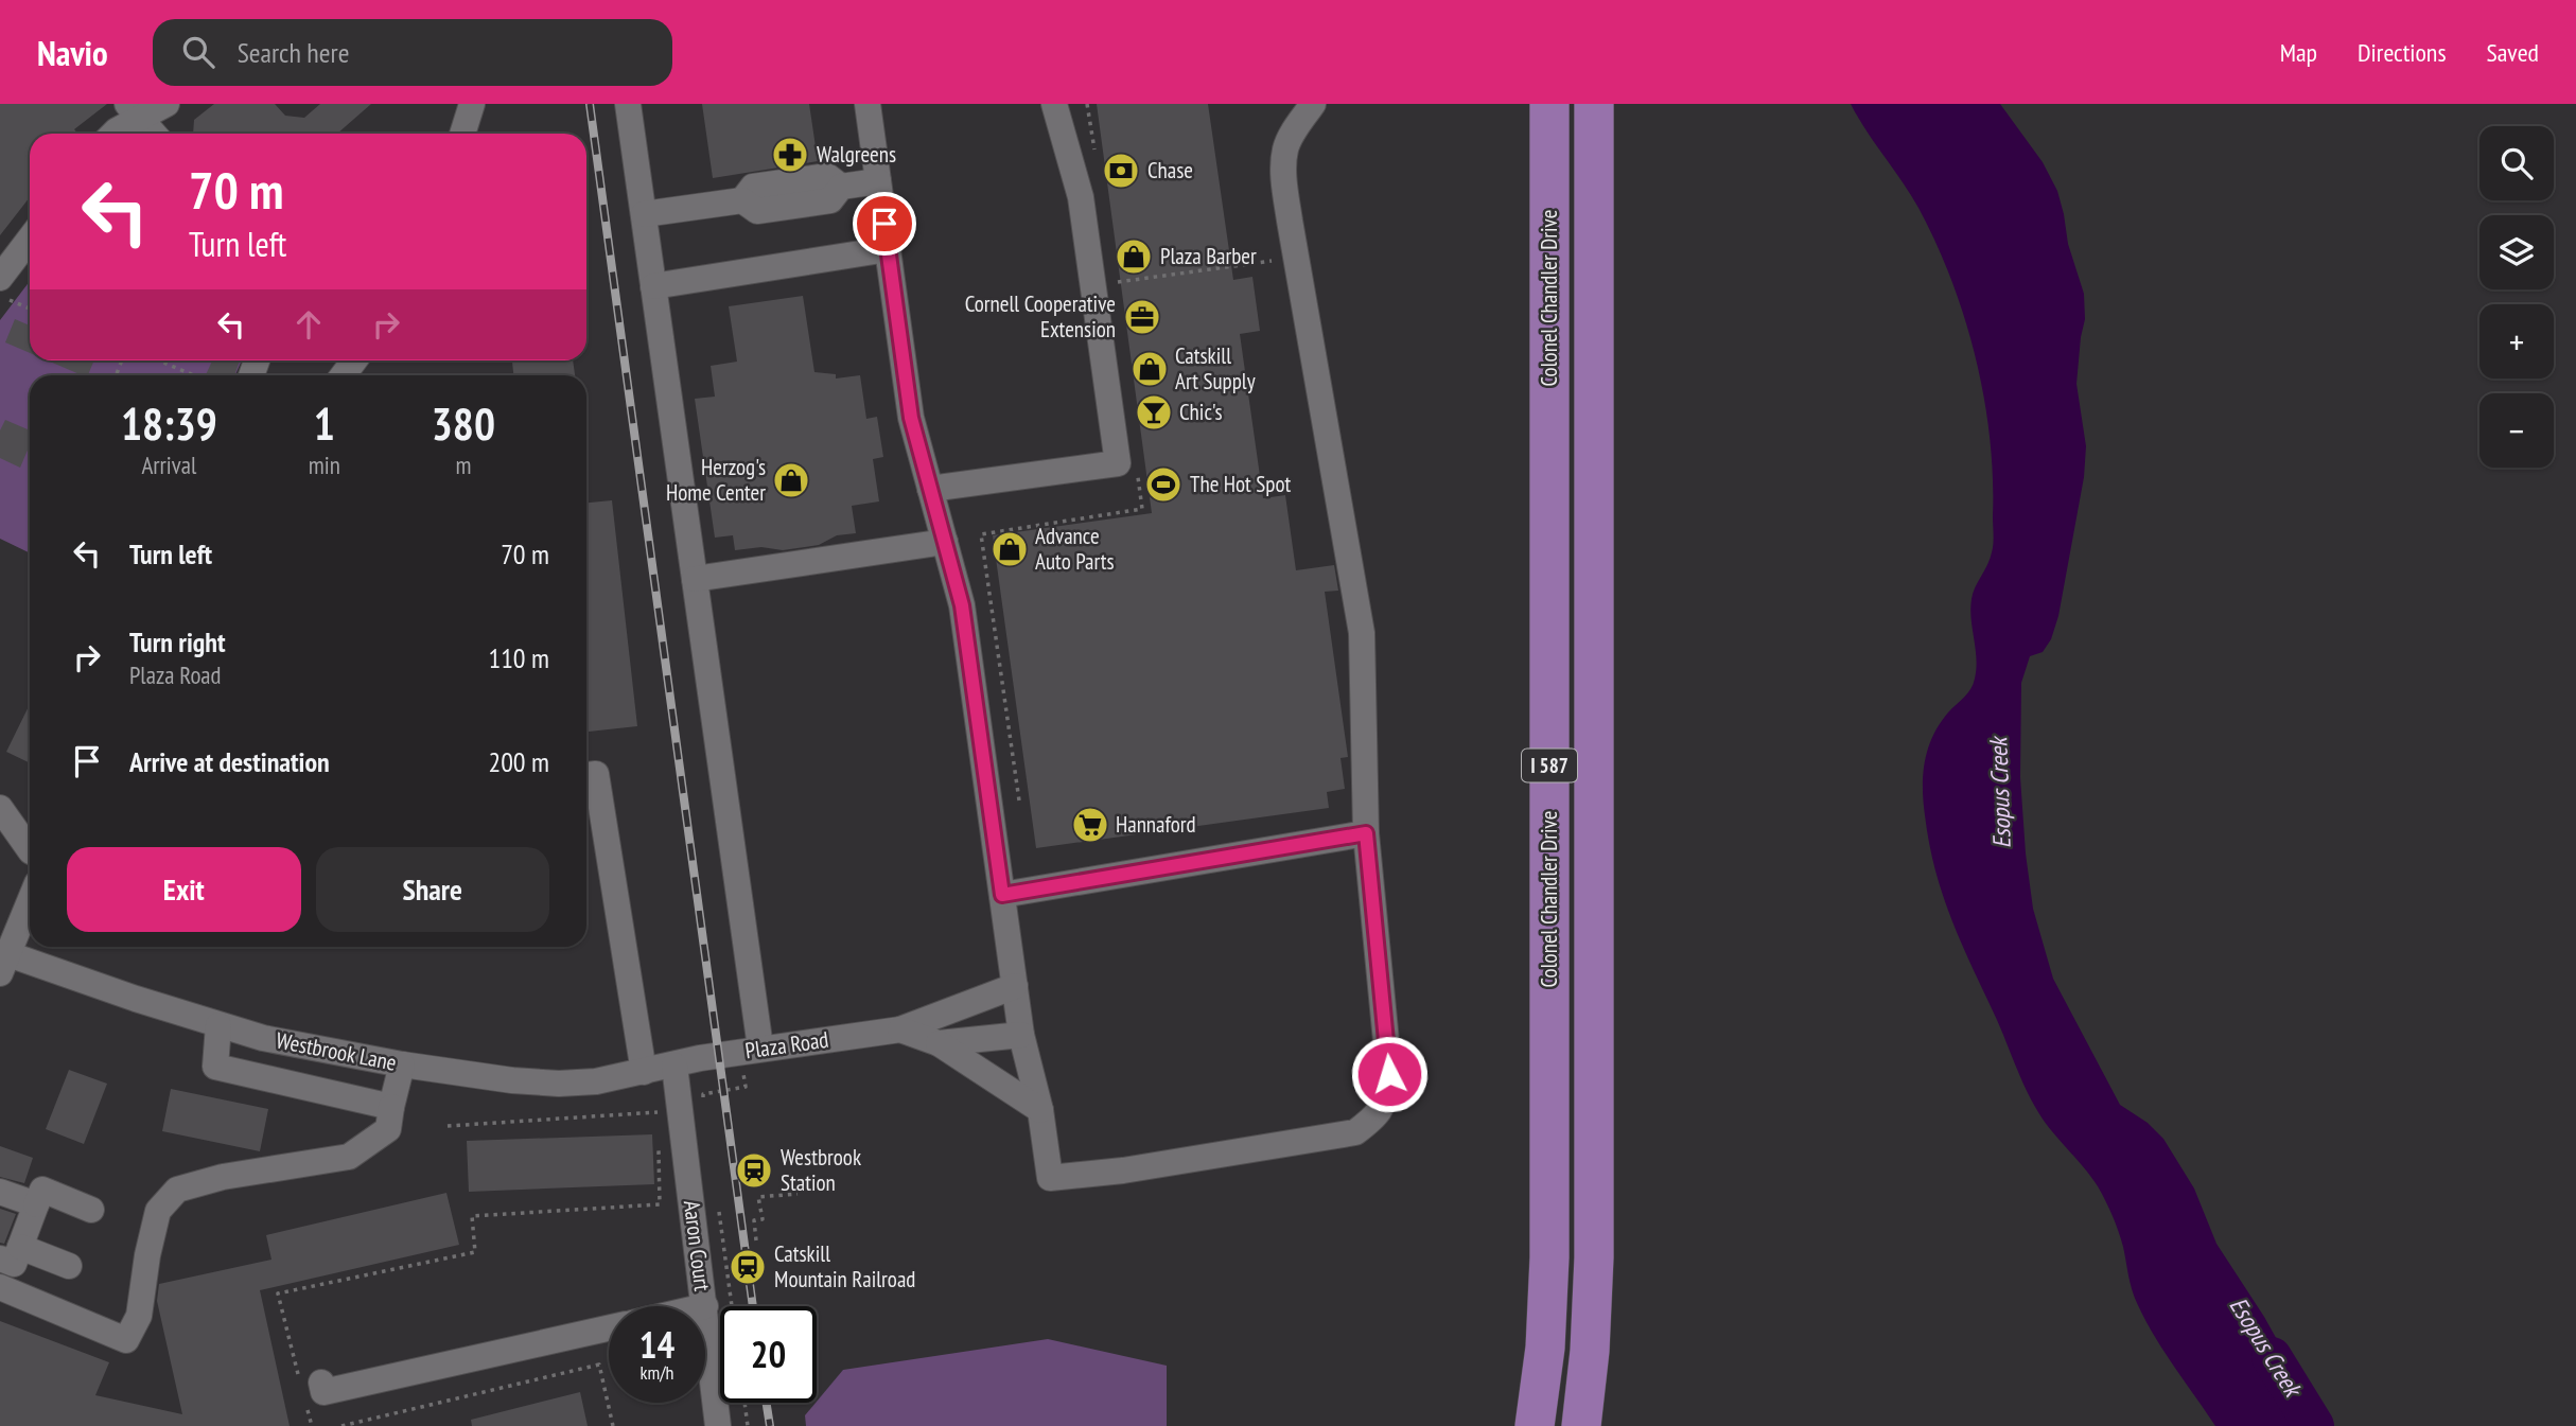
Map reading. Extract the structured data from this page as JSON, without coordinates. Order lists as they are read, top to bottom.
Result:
{
  "streets": {
    "highway": ["Colonel Chandler Drive", "I 587"],
    "street": ["Plaza Road", "Westbrook Lane", "Aaron Court"]
  },
  "crossings": [
    ["Plaza Road", "Westbrook Lane"],
    ["Plaza Road", "Aaron Court"],
    ["Westbrook Lane", "Aaron Court"]
  ],
  "water": ["Esopus Creek"],
  "places": {
    "pharmacy": ["Walgreens"],
    "bank": ["Chase"],
    "shop": [
      "Plaza Barber",
      "Catskill Art Supply",
      "Herzog's Home Center",
      "Advance Auto Parts"
    ],
    "office": ["Cornell Cooperative Extension"],
    "bar": ["Chic's"],
    "sports": ["The Hot Spot"],
    "supermarket": ["Hannaford"],
    "station": ["Westbrook Station", "Catskill Mountain Railroad"]
  },
  "page": {
    "header": "Navio",
    "search": "Search here",
    "nav": ["Map", "Directions", "Saved"],
    "map_buttons": ["+", "−"],
    "turn": ["70 m", "Turn left"],
    "eta": [
      "18:39",
      "Arrival",
      "1",
      "min",
      "380",
      "m"
    ],
    "list": [
      {
        "name": "Turn left",
        "value": "70 m"
      },
      {
        "name": "Turn right",
        "note": "Plaza Road",
        "value": "110 m"
      },
      {
        "name": "Arrive at destination",
        "value": "200 m"
      }
    ],
    "buttons": ["Exit", "Share"],
    "speed": "14 km/h",
    "limit": "20"
  }
}
